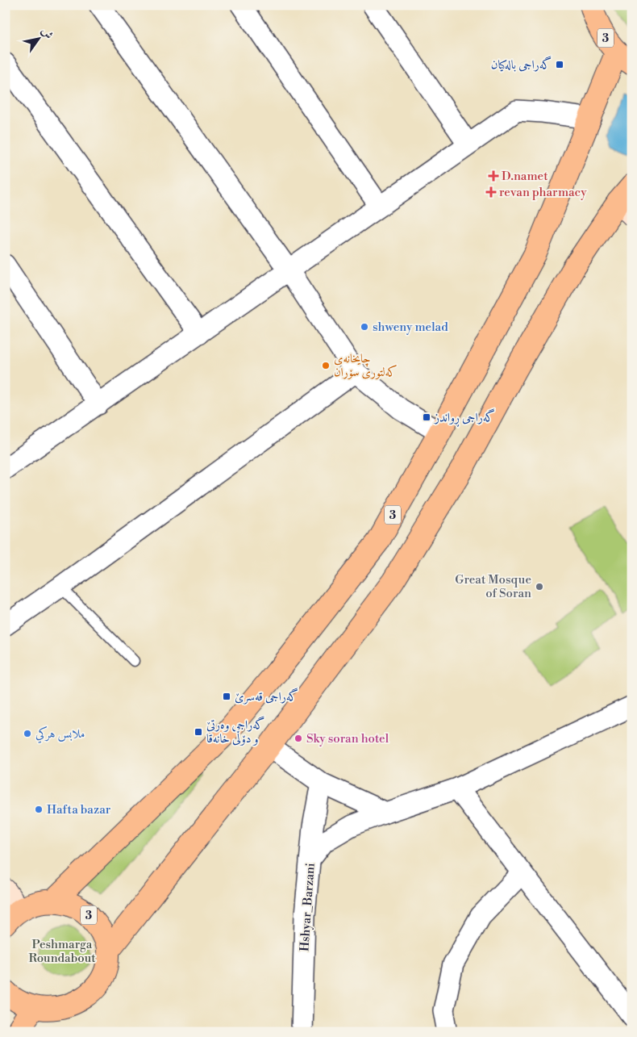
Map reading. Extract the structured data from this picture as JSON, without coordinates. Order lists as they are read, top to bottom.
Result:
{
  "streets": {
    "highway": ["3"],
    "street": ["Hshyar_Barzani"]
  },
  "parks": ["Peshmarga Roundabout"],
  "places": {
    "transit": [
      "گەراجی بالەکیان",
      "گەراجی ڕواندز",
      "گەراجی قەسرێ",
      "گەراجی وەرتێ و دۆڵی خانەقا"
    ],
    "health": ["D.namet", "revan pharmacy"],
    "other": [
      "shweny melad",
      "چایخانەی کەلتوری سۆران",
      "Great Mosque of Soran",
      "ملابس هركي",
      "Sky soran hotel",
      "Hafta bazar"
    ]
  },
  "north": "top right"
}
